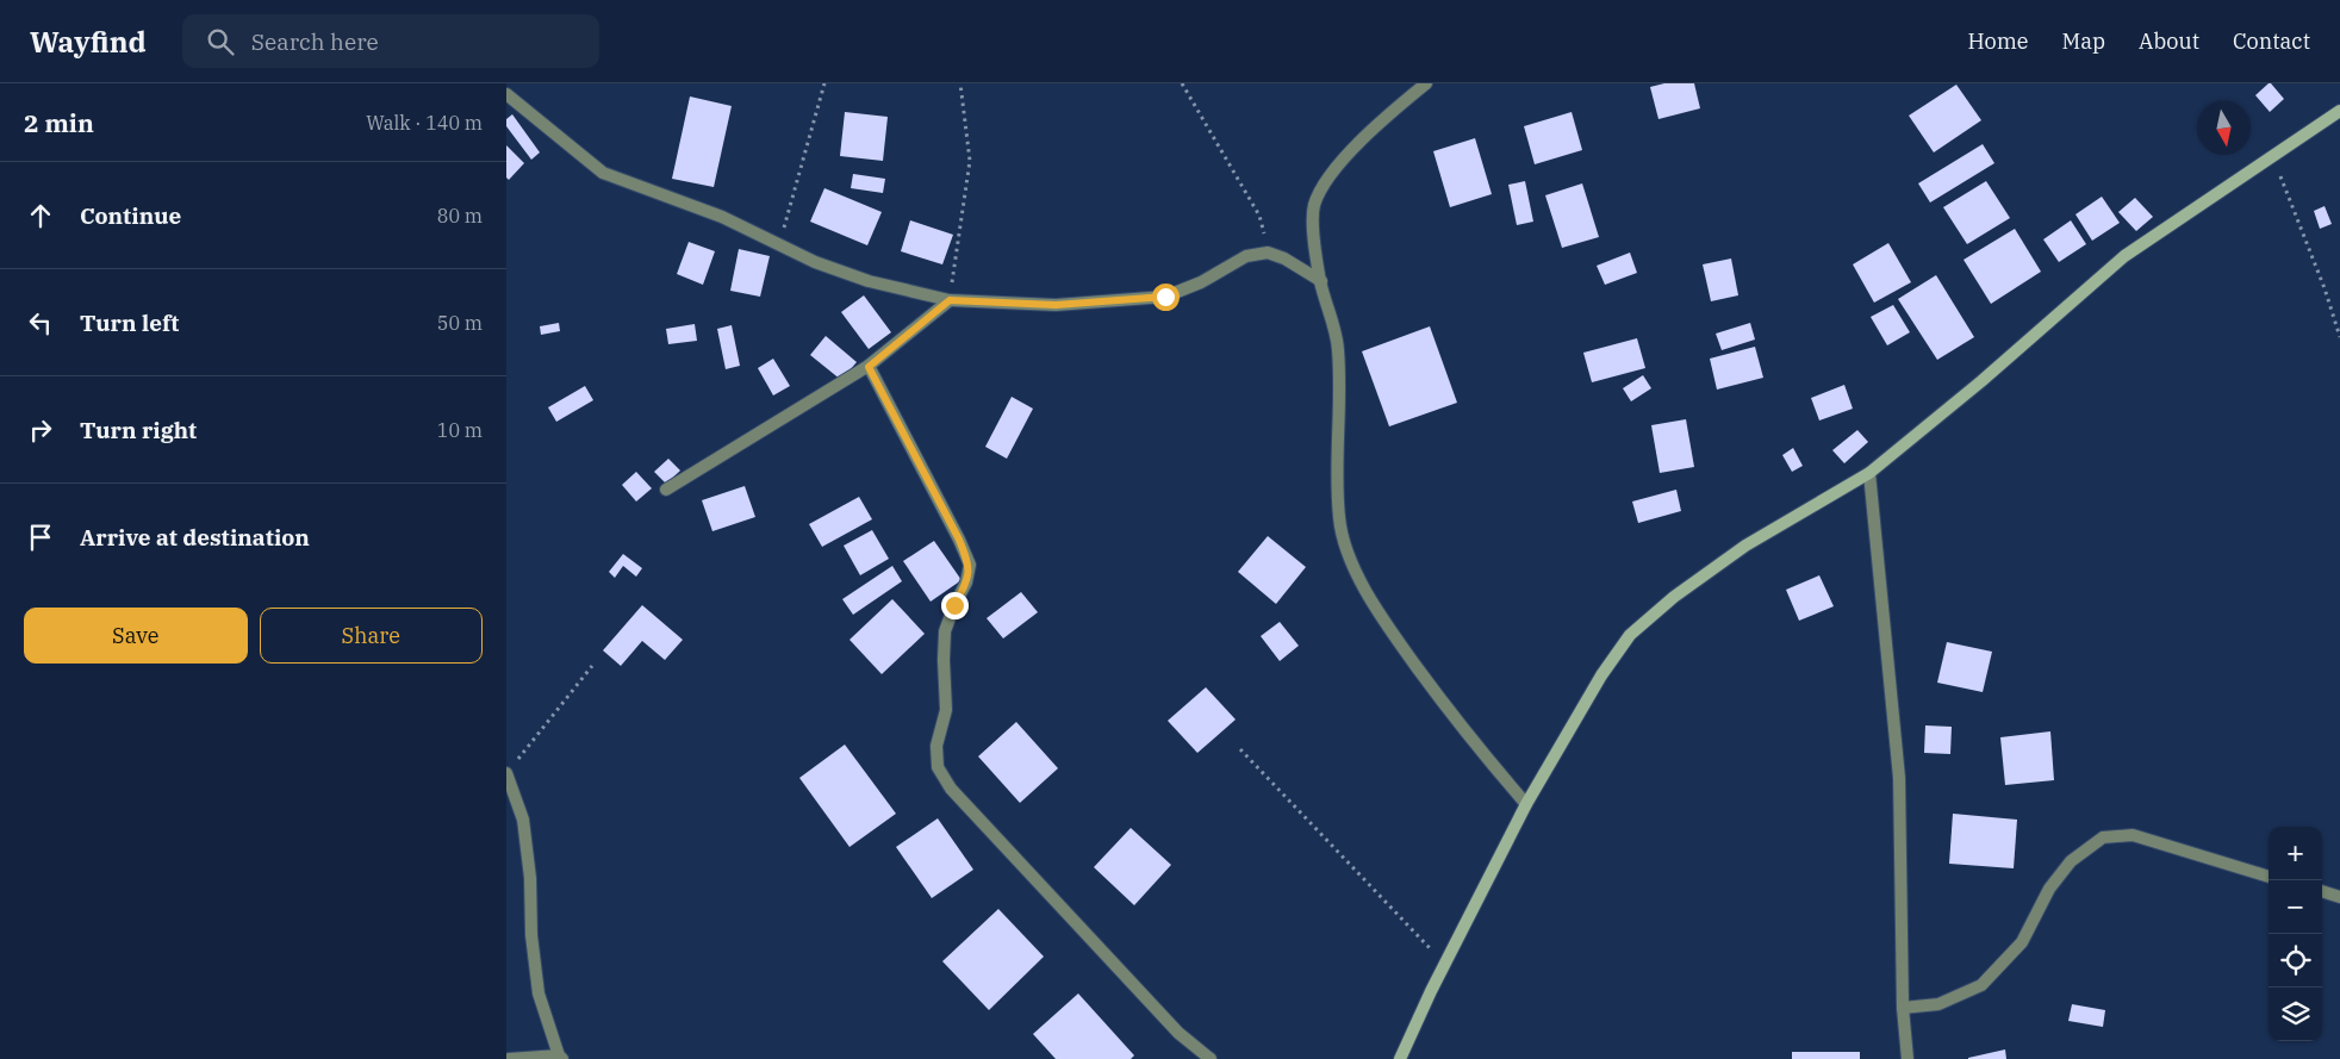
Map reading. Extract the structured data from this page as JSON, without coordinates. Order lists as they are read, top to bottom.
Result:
{
  "north": "bottom",
  "page": {
    "header": "Wayfind",
    "search": "Search here",
    "nav": [
      "Home",
      "Map",
      "About",
      "Contact"
    ],
    "heading": ["2 min", "Walk · 140 m"],
    "list": [
      ["Continue", "80 m"],
      ["Turn left", "50 m"],
      ["Turn right", "10 m"],
      "Arrive at destination"
    ],
    "buttons": ["Save", "Share"],
    "map_buttons": ["+", "−"]
  }
}
